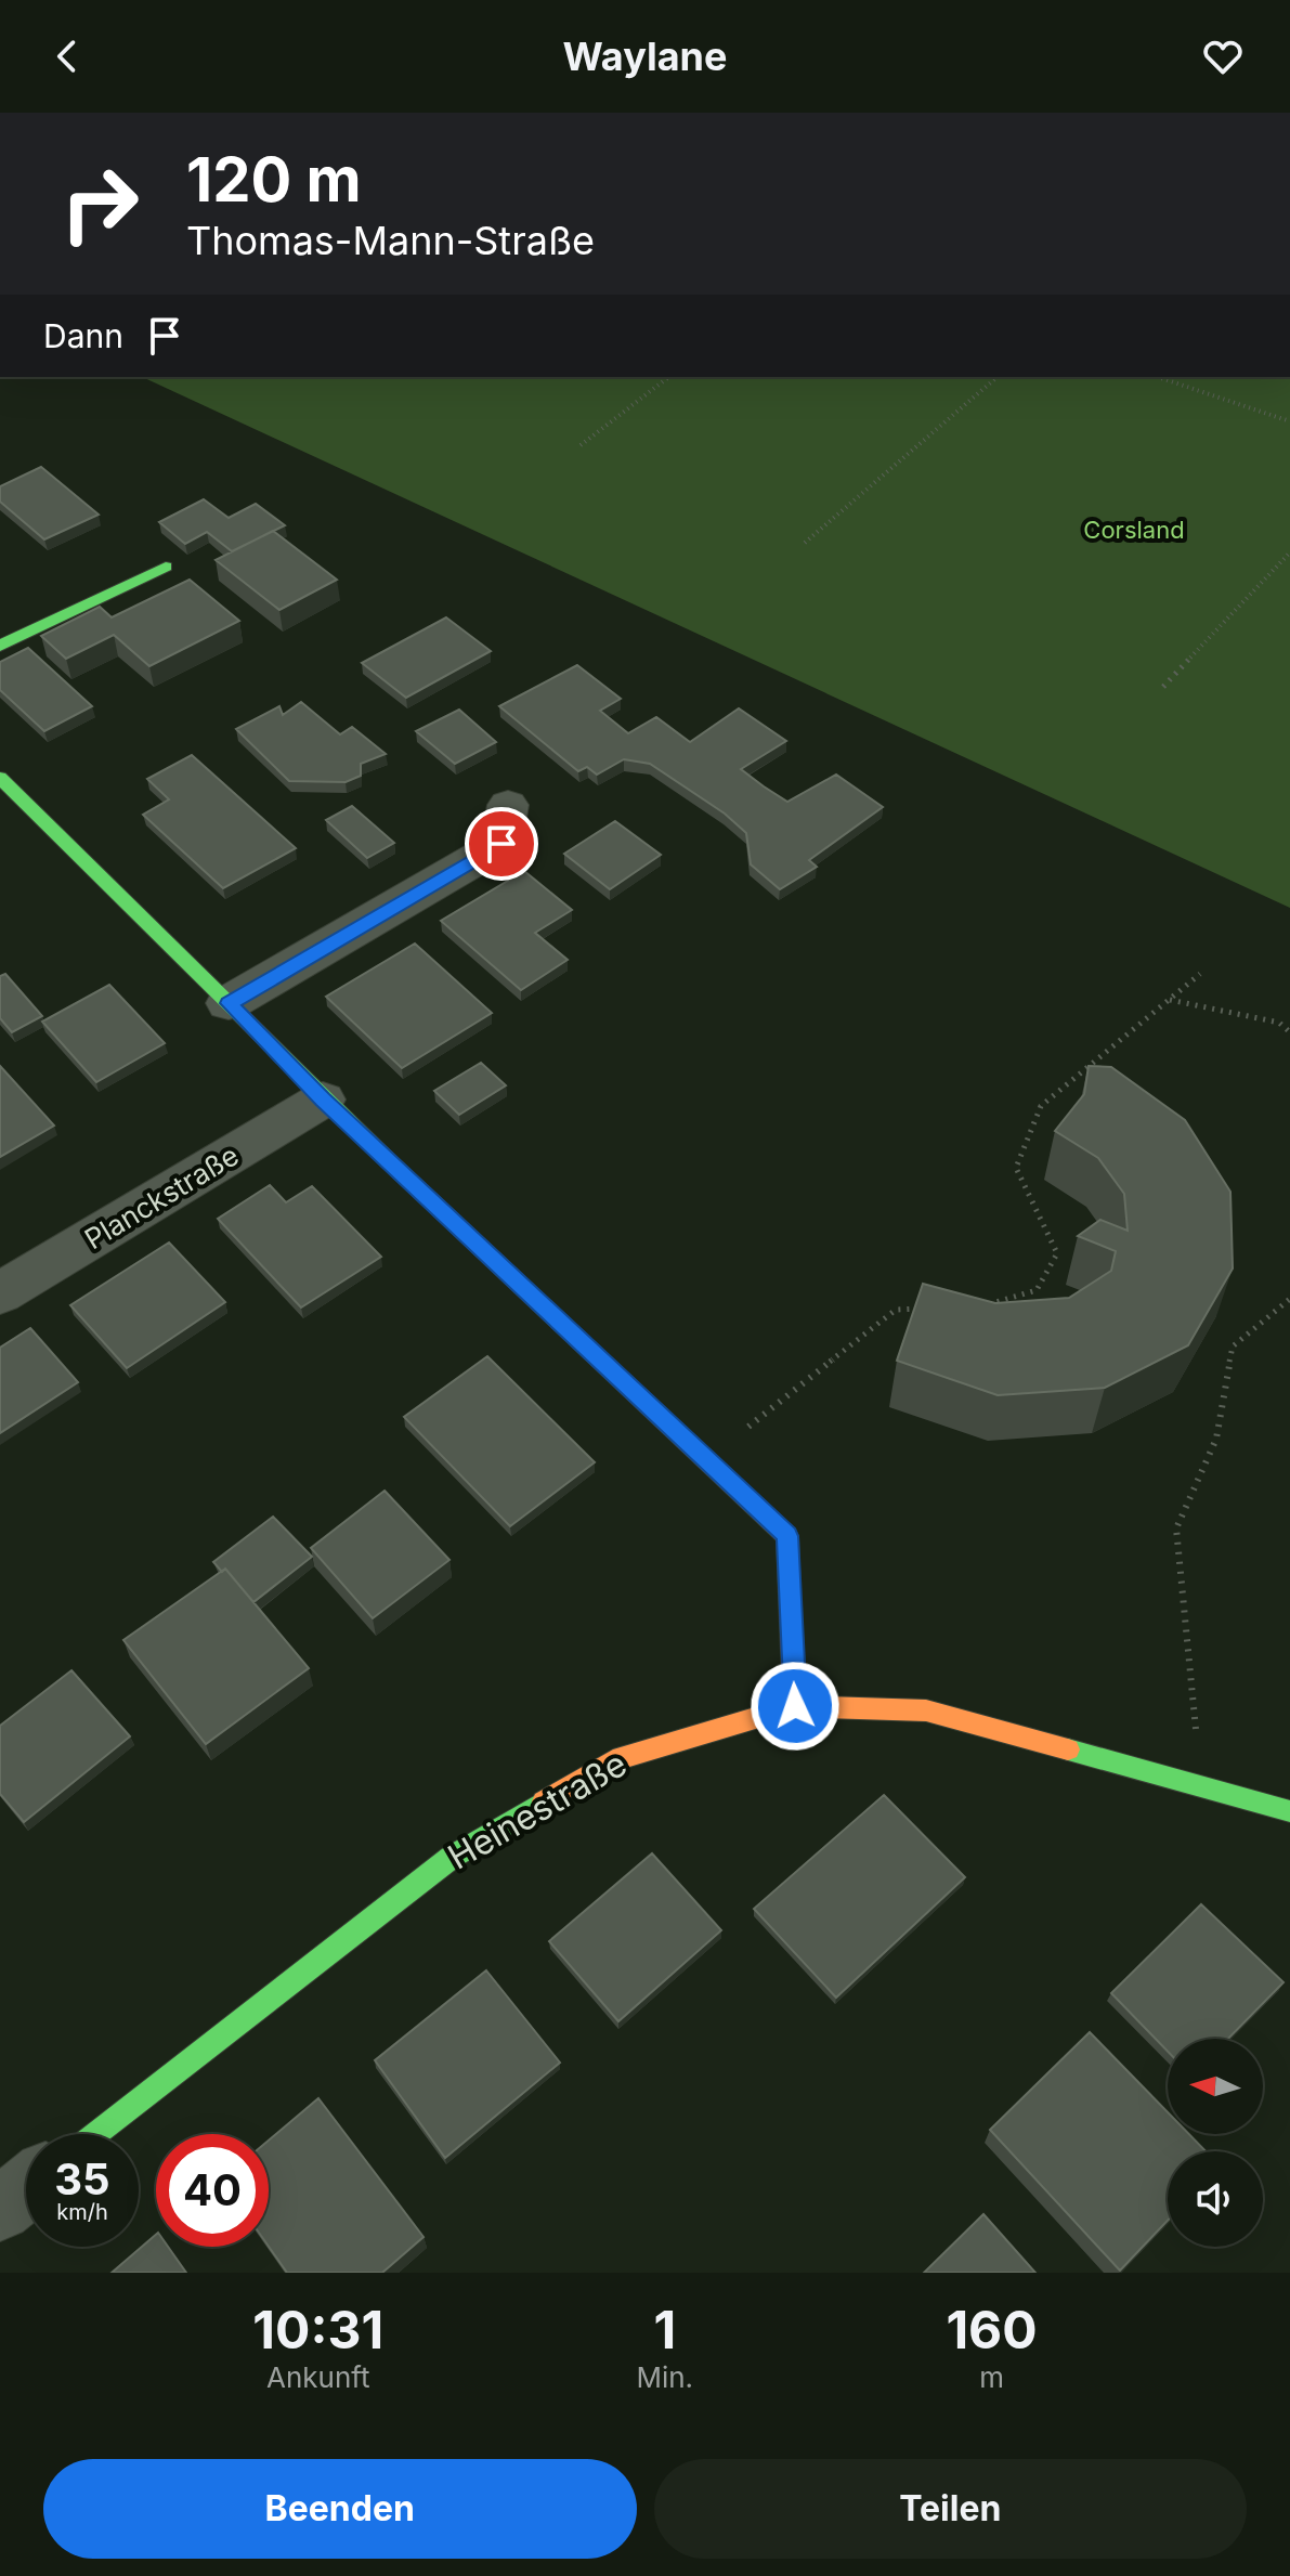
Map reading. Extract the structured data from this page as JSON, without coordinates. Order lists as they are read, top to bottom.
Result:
{
  "streets": {
    "street": ["Planckstraße", "Heinestraße"]
  },
  "parks": ["Corsland"],
  "north": "left",
  "page": {
    "header": "Waylane",
    "turn": ["120 m", "Thomas-Mann-Straße"],
    "then": "Dann",
    "speed": "35 km/h",
    "limit": "40",
    "eta": [
      "10:31",
      "Ankunft",
      "1",
      "Min.",
      "160",
      "m"
    ],
    "buttons": ["Beenden", "Teilen"]
  }
}
